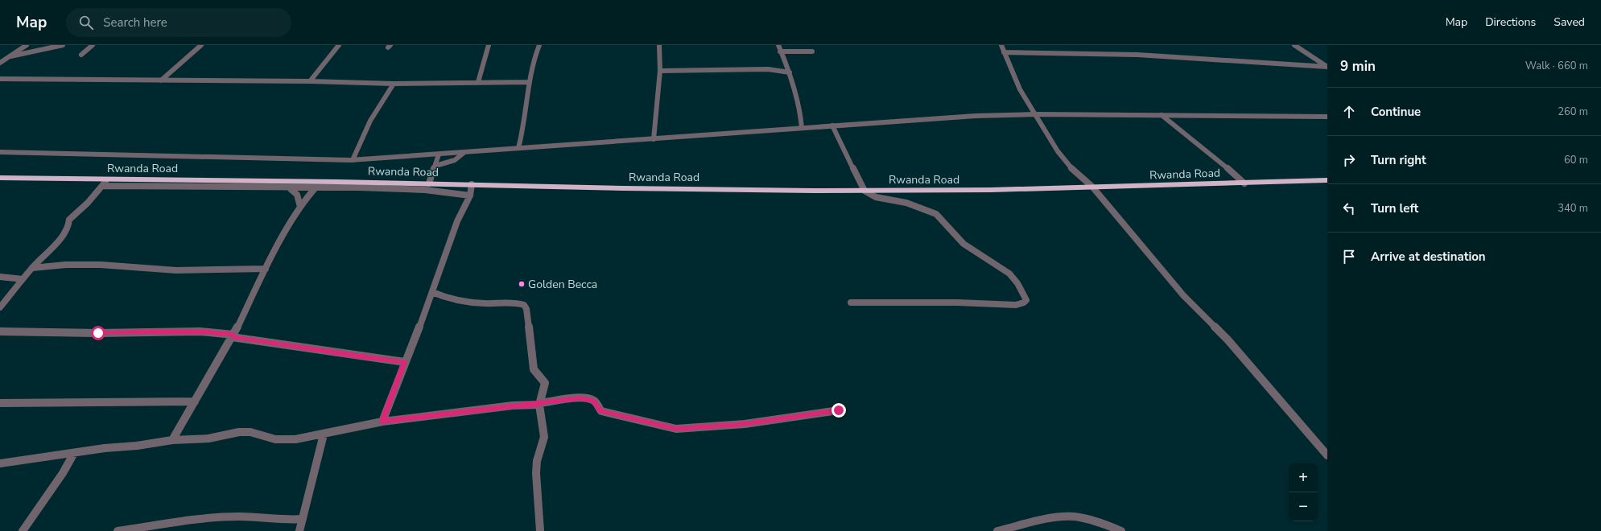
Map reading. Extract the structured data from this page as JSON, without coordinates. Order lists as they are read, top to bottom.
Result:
{
  "streets": {
    "highway": ["Rwanda Road"]
  },
  "places": ["Golden Becca"],
  "page": {
    "header": "Map",
    "search": "Search here",
    "nav": ["Map", "Directions", "Saved"],
    "heading": ["9 min", "Walk · 660 m"],
    "list": [
      ["Continue", "260 m"],
      ["Turn right", "60 m"],
      ["Turn left", "340 m"],
      "Arrive at destination"
    ],
    "map_buttons": ["+", "−"]
  }
}
